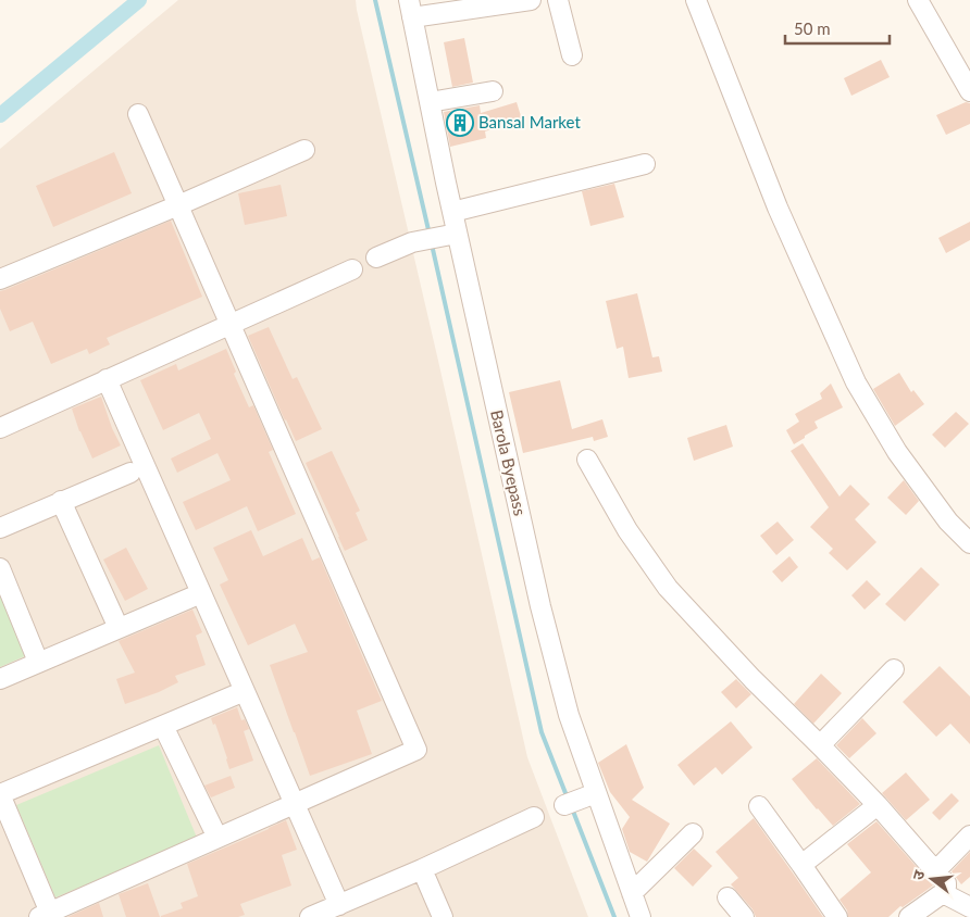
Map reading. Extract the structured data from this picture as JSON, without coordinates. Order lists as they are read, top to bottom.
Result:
{
  "streets": {
    "street": ["Barola Byepass"]
  },
  "places": {
    "building": ["Bansal Market"]
  },
  "scale_bar": "50 m",
  "north": "left"
}
